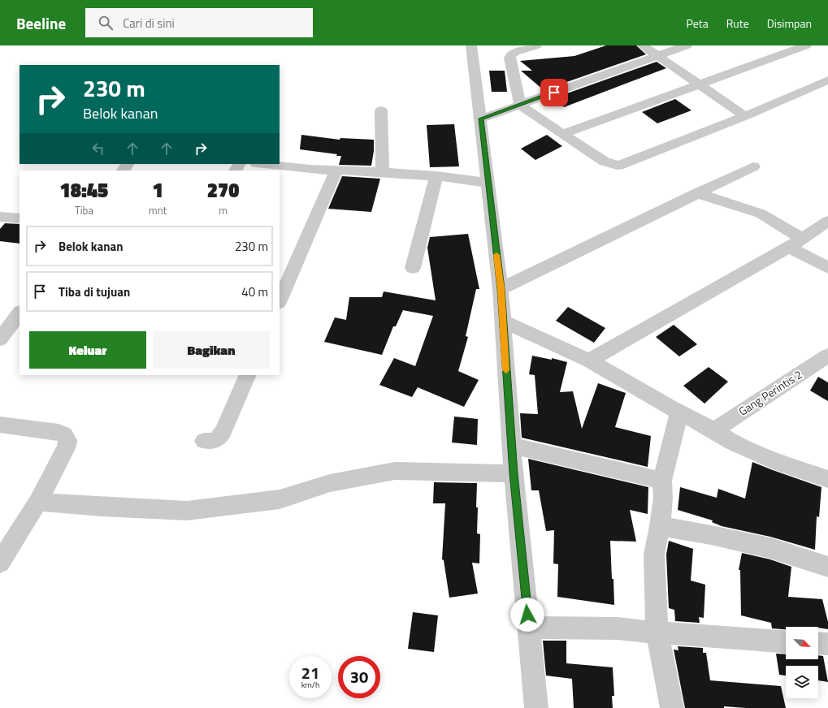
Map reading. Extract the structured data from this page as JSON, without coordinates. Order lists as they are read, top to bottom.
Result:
{
  "streets": {
    "street": ["Gang Perintis 2"]
  },
  "north": "bottom right",
  "page": {
    "header": "Beeline",
    "search": "Cari di sini",
    "nav": ["Peta", "Rute", "Disimpan"],
    "turn": ["230 m", "Belok kanan"],
    "eta": [
      "18:45",
      "Tiba",
      "1",
      "mnt",
      "270",
      "m"
    ],
    "list": [
      {
        "name": "Belok kanan",
        "value": "230 m"
      },
      {
        "name": "Tiba di tujuan",
        "value": "40 m"
      }
    ],
    "buttons": ["Keluar", "Bagikan"],
    "speed": "21 km/h",
    "limit": "30"
  }
}
